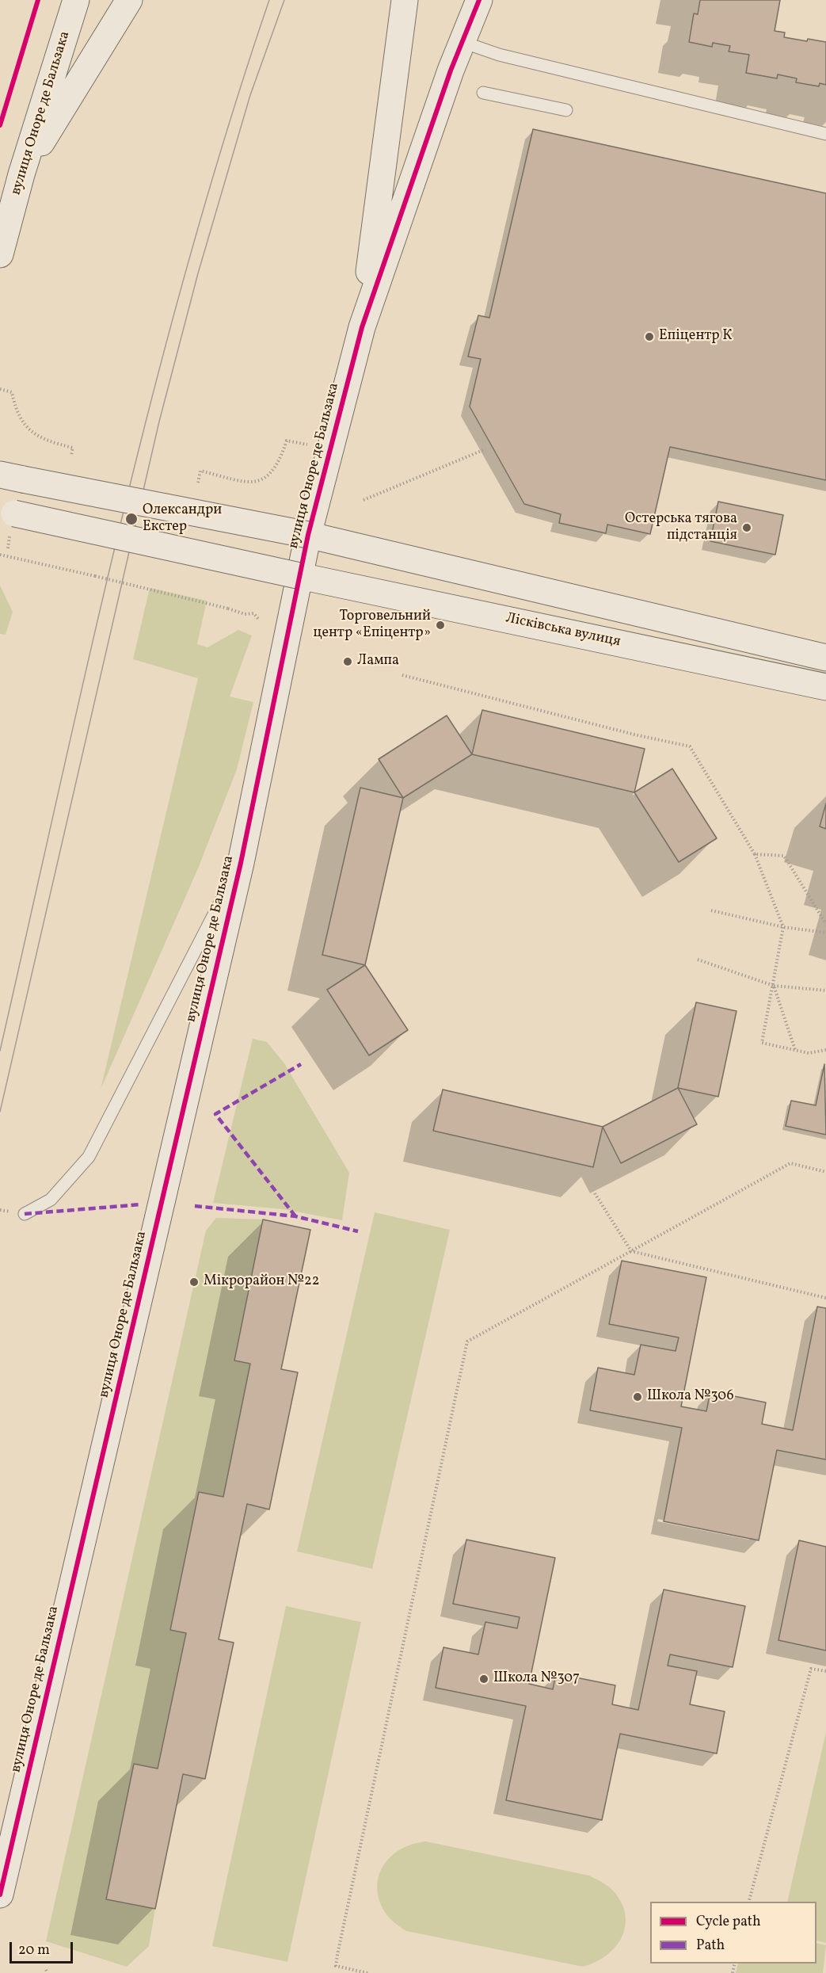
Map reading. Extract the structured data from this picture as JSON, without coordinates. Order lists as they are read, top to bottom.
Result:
{
  "streets": {
    "street": ["вулиця Оноре де Бальзака", "Лісківська вулиця"]
  },
  "crossings": [
    ["вулиця Оноре де Бальзака", "Лісківська вулиця"]
  ],
  "places": [
    "Епіцентр К",
    "Олександри Екстер",
    "Остерська тягова пiдстанцiя",
    "Торговельний центр «Епіцентр»",
    "Лампа",
    "Мікрорайон №22",
    "Школа №306",
    "Школа №307"
  ],
  "legend": ["Cycle path", "Path"],
  "scale_bar": "20 m"
}
